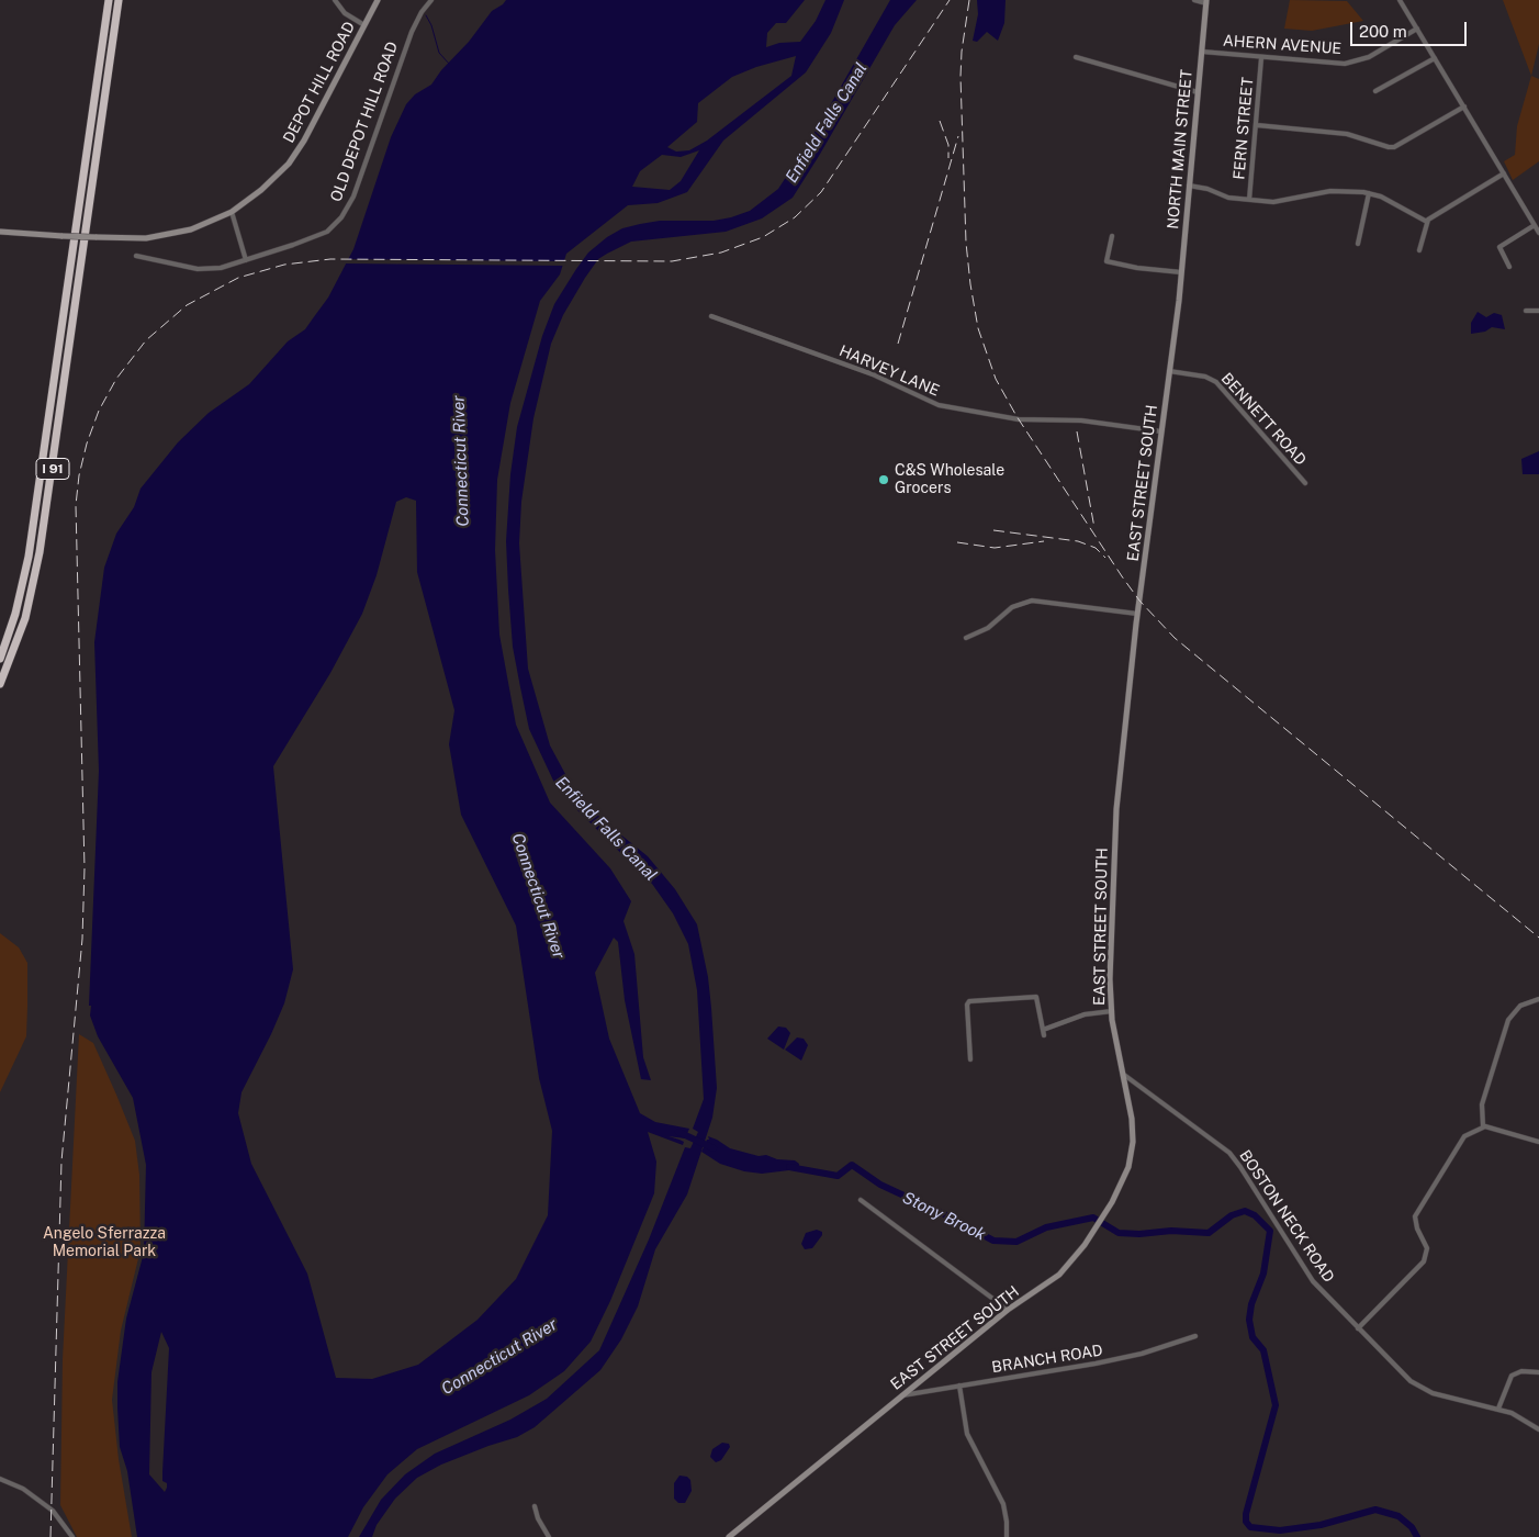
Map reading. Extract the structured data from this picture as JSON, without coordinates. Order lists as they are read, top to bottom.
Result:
{
  "streets": {
    "highway": ["I 91"],
    "main road": ["DEPOT HILL ROAD", "NORTH MAIN STREET", "EAST STREET SOUTH"],
    "street": [
      "AHERN AVENUE",
      "OLD DEPOT HILL ROAD",
      "FERN STREET",
      "HARVEY LANE",
      "BENNETT ROAD",
      "BOSTON NECK ROAD",
      "BRANCH ROAD"
    ]
  },
  "crossings": [
    ["AHERN AVENUE", "FERN STREET"],
    ["AHERN AVENUE", "NORTH MAIN STREET"],
    ["NORTH MAIN STREET", "EAST STREET SOUTH"],
    ["HARVEY LANE", "EAST STREET SOUTH"],
    ["BENNETT ROAD", "EAST STREET SOUTH"],
    ["EAST STREET SOUTH", "BOSTON NECK ROAD"],
    ["EAST STREET SOUTH", "BRANCH ROAD"]
  ],
  "water": ["Enfield Falls Canal", "Connecticut River", "Stony Brook"],
  "parks": ["Angelo Sferrazza Memorial Park"],
  "places": ["C&S Wholesale Grocers"],
  "scale_bar": "200 m"
}
